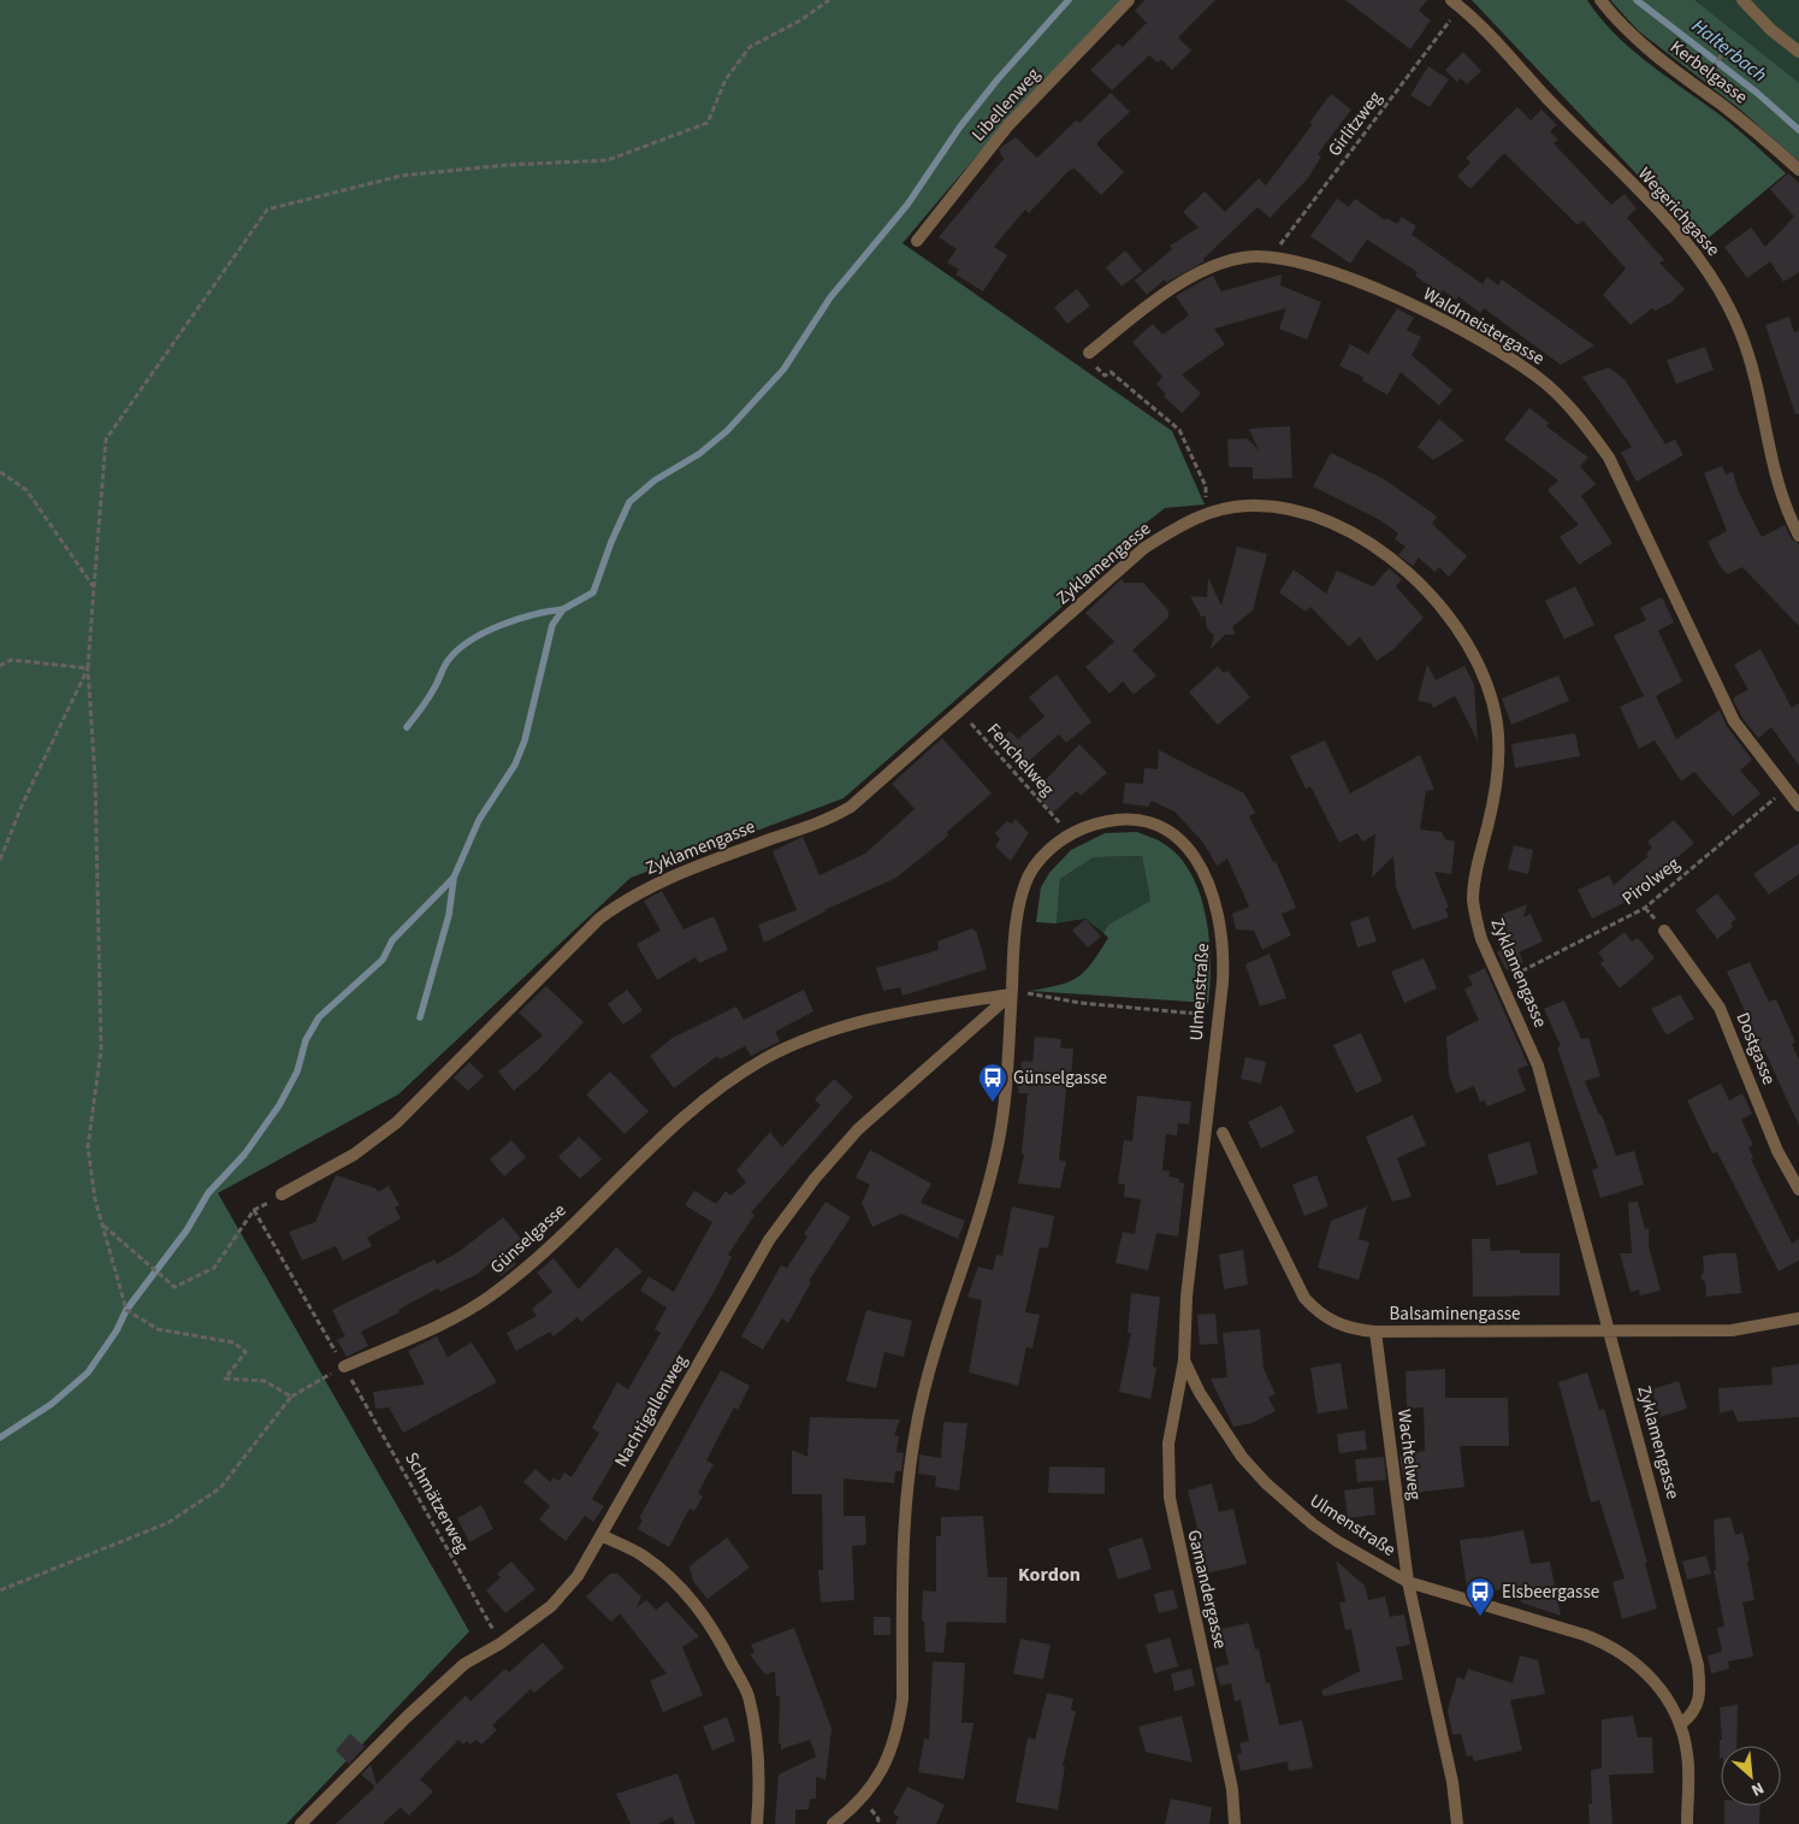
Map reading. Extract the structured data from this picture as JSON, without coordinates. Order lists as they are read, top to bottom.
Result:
{
  "streets": {
    "street": [
      "Kerbelgasse",
      "Libellenweg",
      "Wegerichgasse",
      "Waldmeistergasse",
      "Zyklamengasse",
      "Ulmenstraße",
      "Dostgasse",
      "Günselgasse",
      "Balsaminengasse",
      "Nachtigallenweg",
      "Wachtelweg",
      "Gamandergasse"
    ],
    "path": [
      "Girlitzweg",
      "Fenchelweg",
      "Pirolweg",
      "Schmätzerweg"
    ]
  },
  "crossings": [
    ["Girlitzweg", "Wegerichgasse"],
    ["Girlitzweg", "Waldmeistergasse"],
    ["Waldmeistergasse", "Pirolweg"],
    ["Zyklamengasse", "Fenchelweg"],
    ["Zyklamengasse", "Pirolweg"],
    ["Zyklamengasse", "Ulmenstraße"],
    ["Zyklamengasse", "Balsaminengasse"],
    ["Ulmenstraße", "Günselgasse"],
    ["Ulmenstraße", "Nachtigallenweg"],
    ["Ulmenstraße", "Wachtelweg"],
    ["Ulmenstraße", "Gamandergasse"],
    ["Günselgasse", "Nachtigallenweg"],
    ["Günselgasse", "Schmätzerweg"],
    ["Balsaminengasse", "Wachtelweg"],
    ["Nachtigallenweg", "Schmätzerweg"]
  ],
  "districts": ["Kordon"],
  "water": ["Halterbach"],
  "places": {
    "bus stop": ["Günselgasse", "Elsbeergasse"]
  },
  "north": "bottom right"
}
